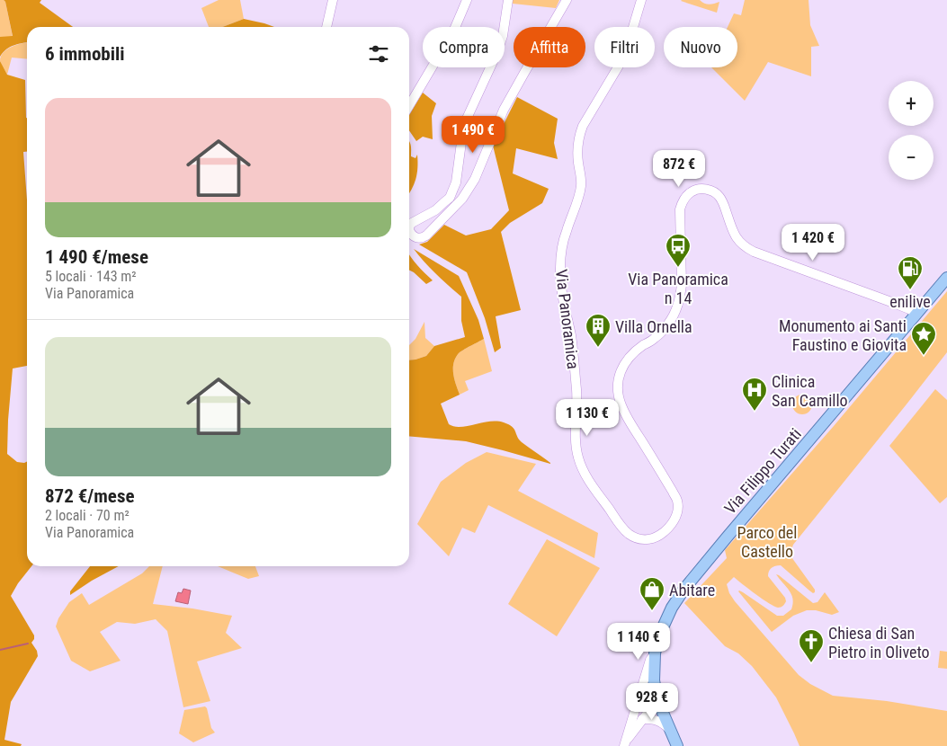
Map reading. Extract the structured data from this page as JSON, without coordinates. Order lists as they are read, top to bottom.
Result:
{
  "streets": {
    "main road": ["Via Filippo Turati"],
    "street": ["Via Panoramica"]
  },
  "crossings": [
    ["Via Panoramica", "Via Filippo Turati"]
  ],
  "parks": ["Parco del Castello"],
  "places": {
    "bus stop": ["Via Panoramica n 14"],
    "fuel station": ["enilive"],
    "building": ["Villa Ornella"],
    "place": ["Monumento ai Santi Faustino e Giovita"],
    "hospital": ["Clinica San Camillo"],
    "shop": ["Abitare"],
    "church": ["Chiesa di San Pietro in Oliveto"]
  },
  "page": {
    "chip": [
      "Compra",
      "Affitta",
      "Filtri",
      "Nuovo"
    ],
    "heading": "6 immobili",
    "map_buttons": ["+", "−"],
    "list": [
      {
        "name": "1 490 €/mese",
        "note": "5 locali · 143 m² · Via Panoramica"
      },
      {
        "name": "872 €/mese",
        "note": "2 locali · 70 m² · Via Panoramica"
      }
    ],
    "price": [
      "1 490 €",
      "872 €",
      "1 420 €",
      "1 130 €",
      "1 140 €",
      "928 €"
    ]
  }
}
